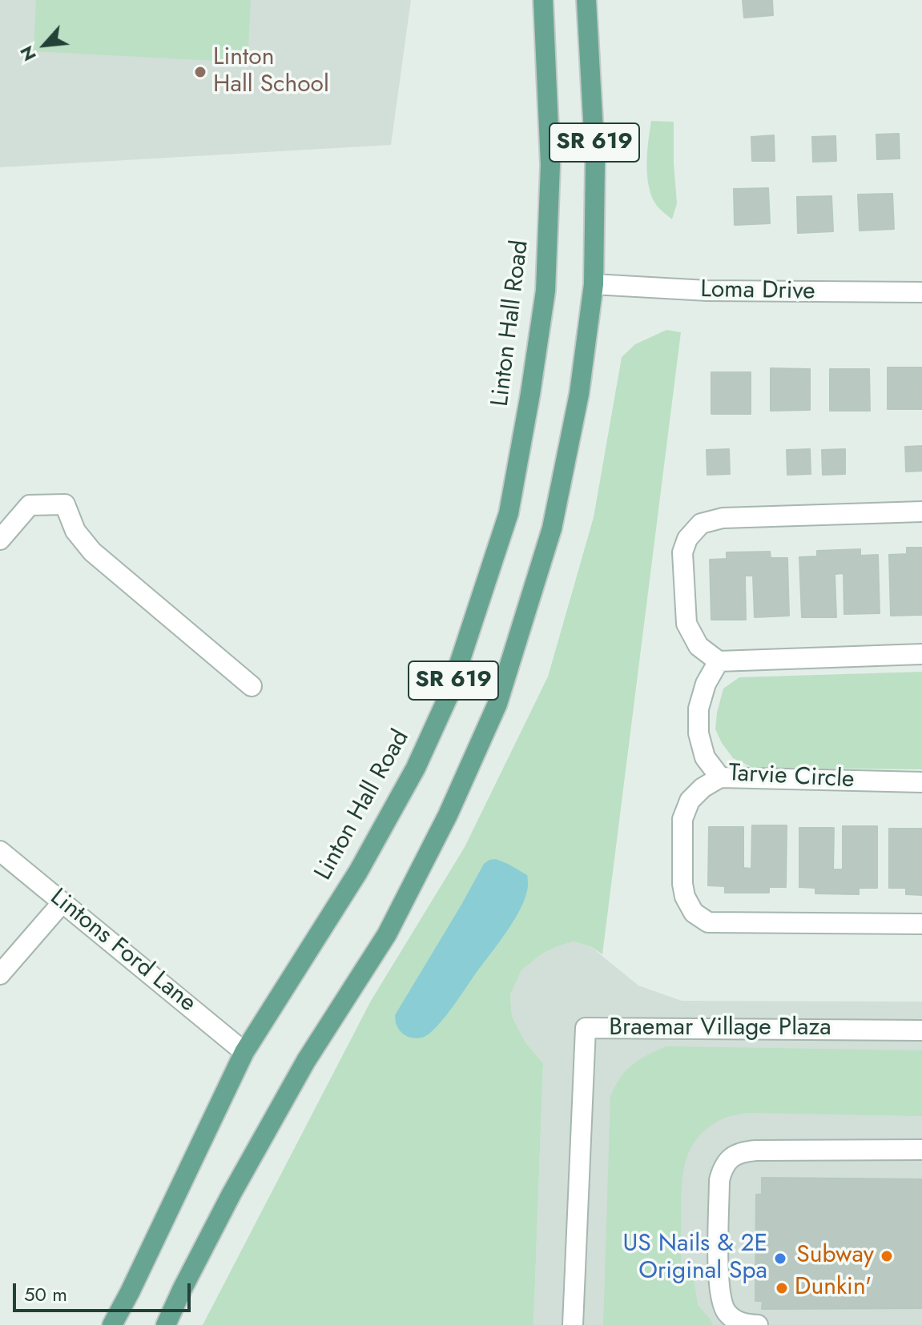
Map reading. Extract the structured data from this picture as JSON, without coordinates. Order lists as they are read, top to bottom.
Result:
{
  "streets": {
    "main road": ["SR 619", "Linton Hall Road"],
    "street": [
      "Loma Drive",
      "Tarvie Circle",
      "Lintons Ford Lane",
      "Braemar Village Plaza"
    ]
  },
  "crossings": [
    ["SR 619", "Loma Drive"],
    ["Linton Hall Road", "Lintons Ford Lane"]
  ],
  "places": [
    "Linton Hall School",
    "Subway",
    "US Nails & 2E Original Spa",
    "Dunkin'"
  ],
  "scale_bar": "50 m",
  "north": "bottom left"
}
